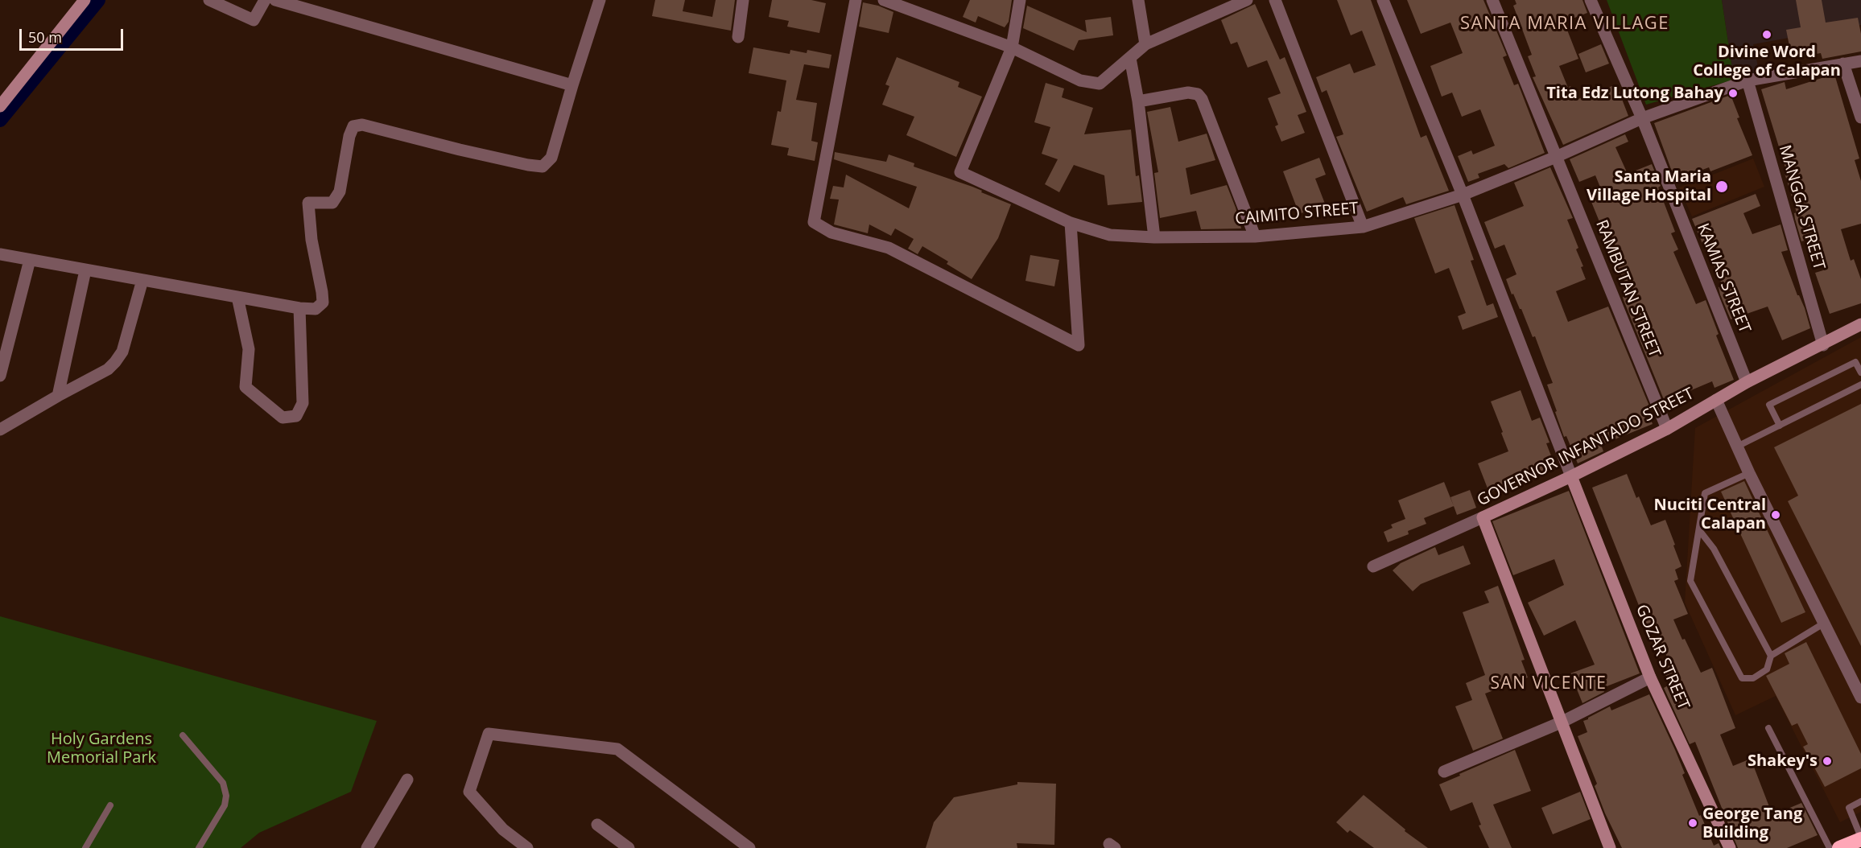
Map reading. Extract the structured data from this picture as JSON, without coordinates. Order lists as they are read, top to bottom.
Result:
{
  "streets": {
    "street": [
      "MANGGA STREET",
      "CAIMITO STREET",
      "KAMIAS STREET",
      "RAMBUTAN STREET",
      "GOVERNOR INFANTADO STREET",
      "GOZAR STREET"
    ]
  },
  "crossings": [
    ["MANGGA STREET", "CAIMITO STREET"],
    ["MANGGA STREET", "GOVERNOR INFANTADO STREET"],
    ["CAIMITO STREET", "KAMIAS STREET"],
    ["CAIMITO STREET", "RAMBUTAN STREET"],
    ["KAMIAS STREET", "GOVERNOR INFANTADO STREET"],
    ["RAMBUTAN STREET", "GOVERNOR INFANTADO STREET"],
    ["GOVERNOR INFANTADO STREET", "GOZAR STREET"]
  ],
  "districts": ["SANTA MARIA VILLAGE", "SAN VICENTE"],
  "parks": ["Holy Gardens Memorial Park"],
  "places": [
    "Divine Word College of Calapan",
    "Tita Edz Lutong Bahay",
    "Santa Maria Village Hospital",
    "Nuciti Central Calapan",
    "Shakey's",
    "George Tang Building"
  ],
  "scale_bar": "50 m"
}
